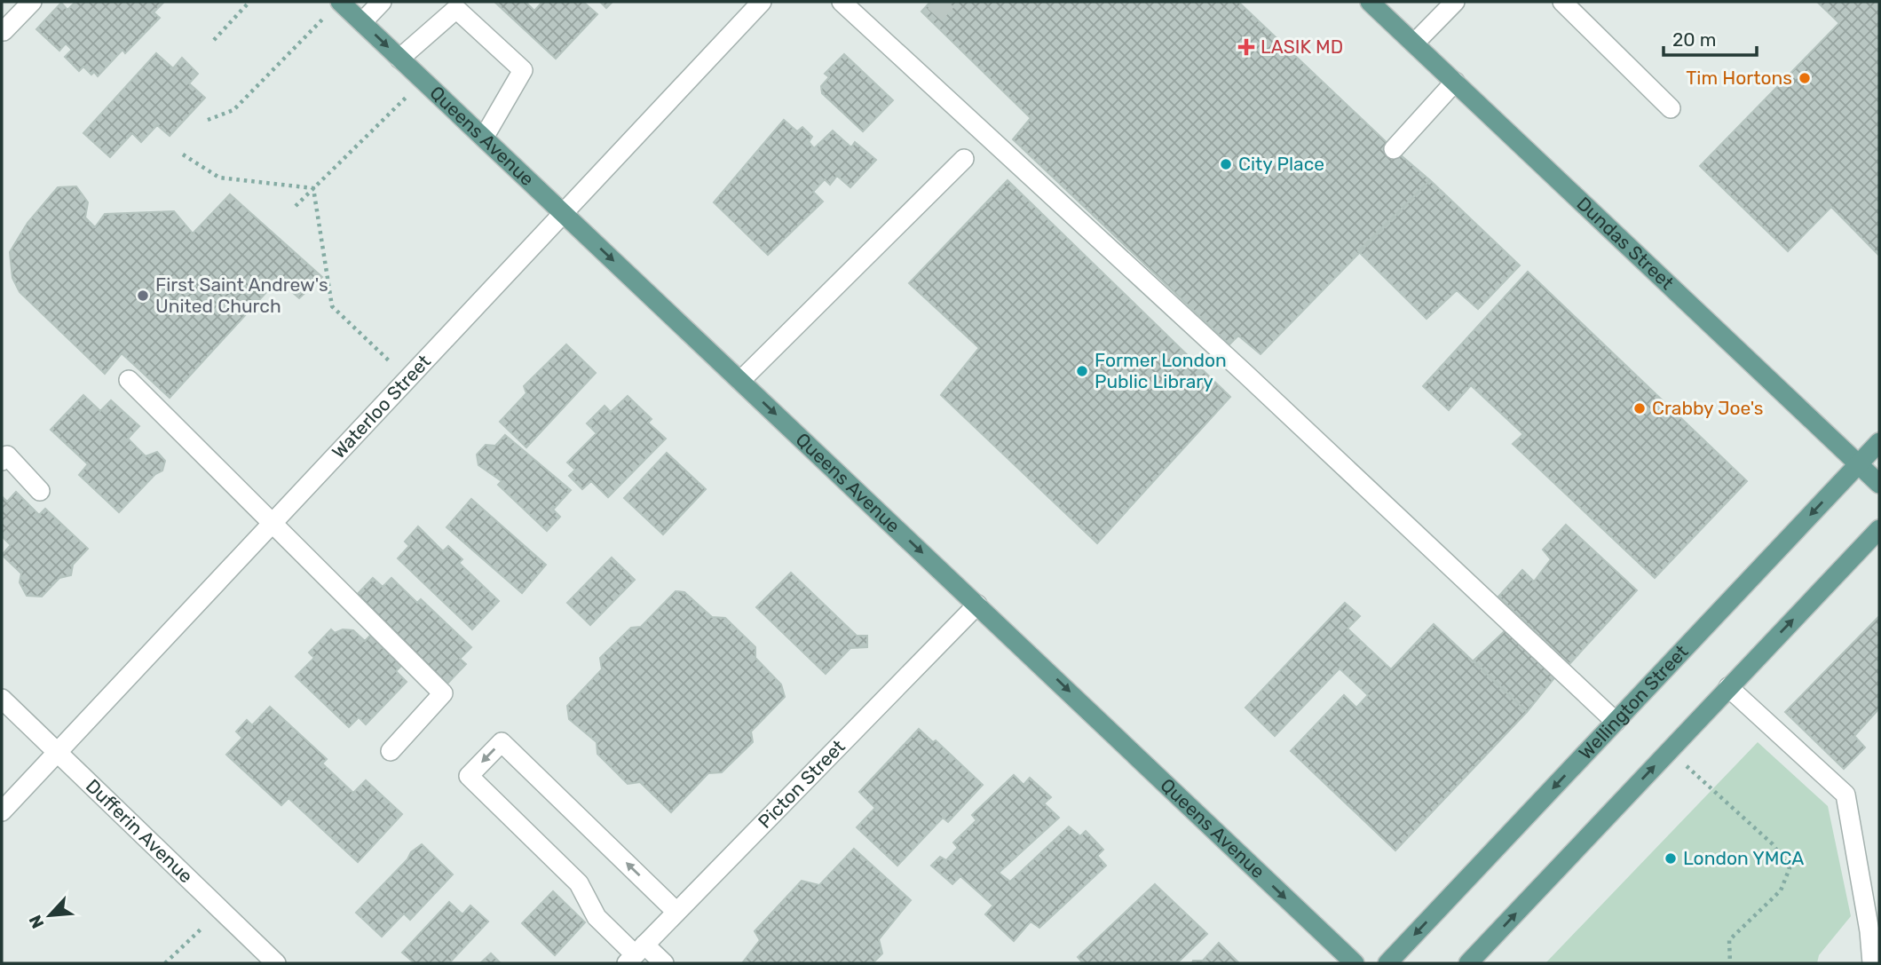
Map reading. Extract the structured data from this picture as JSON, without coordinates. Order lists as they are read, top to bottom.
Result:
{
  "streets": {
    "main road": ["Queens Avenue", "Dundas Street", "Wellington Street"],
    "street": ["Waterloo Street", "Picton Street", "Dufferin Avenue"]
  },
  "crossings": [
    ["Queens Avenue", "Waterloo Street"],
    ["Queens Avenue", "Picton Street"],
    ["Dundas Street", "Wellington Street"],
    ["Waterloo Street", "Dufferin Avenue"]
  ],
  "one_way": ["Queens Avenue"],
  "places": {
    "health": ["LASIK MD"],
    "other": [
      "Tim Hortons",
      "City Place",
      "First Saint Andrew's United Church",
      "Former London Public Library",
      "Crabby Joe's",
      "London YMCA"
    ]
  },
  "scale_bar": "20 m",
  "north": "bottom left"
}
